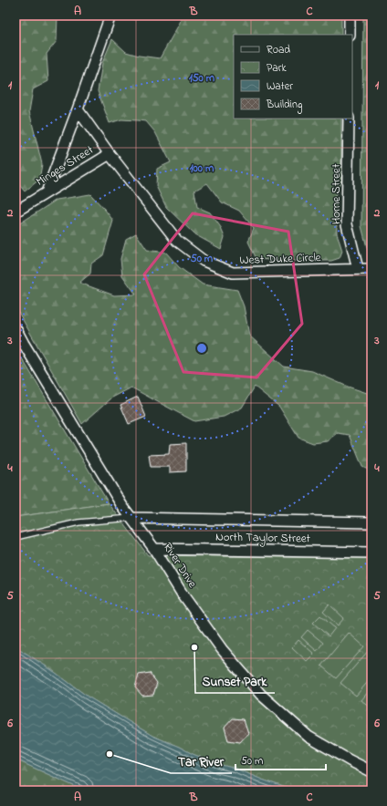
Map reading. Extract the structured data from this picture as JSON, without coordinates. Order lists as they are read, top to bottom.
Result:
{
  "streets": {
    "street": [
      "Minges Street",
      "Horne Street",
      "West Duke Circle",
      "North Taylor Street",
      "River Drive"
    ]
  },
  "crossings": [
    ["Minges Street", "West Duke Circle"],
    ["Horne Street", "West Duke Circle"],
    ["North Taylor Street", "River Drive"]
  ],
  "places": ["Sunset Park", "Tar River"],
  "legend": [
    "Road",
    "Park",
    "Water",
    "Building"
  ],
  "scale_bar": "50 m",
  "grid": {
    "columns": ["A", "B", "C"],
    "rows": [
      "1",
      "2",
      "3",
      "4",
      "5",
      "6"
    ]
  },
  "rings": ["150 m", "100 m", "50 m"]
}
